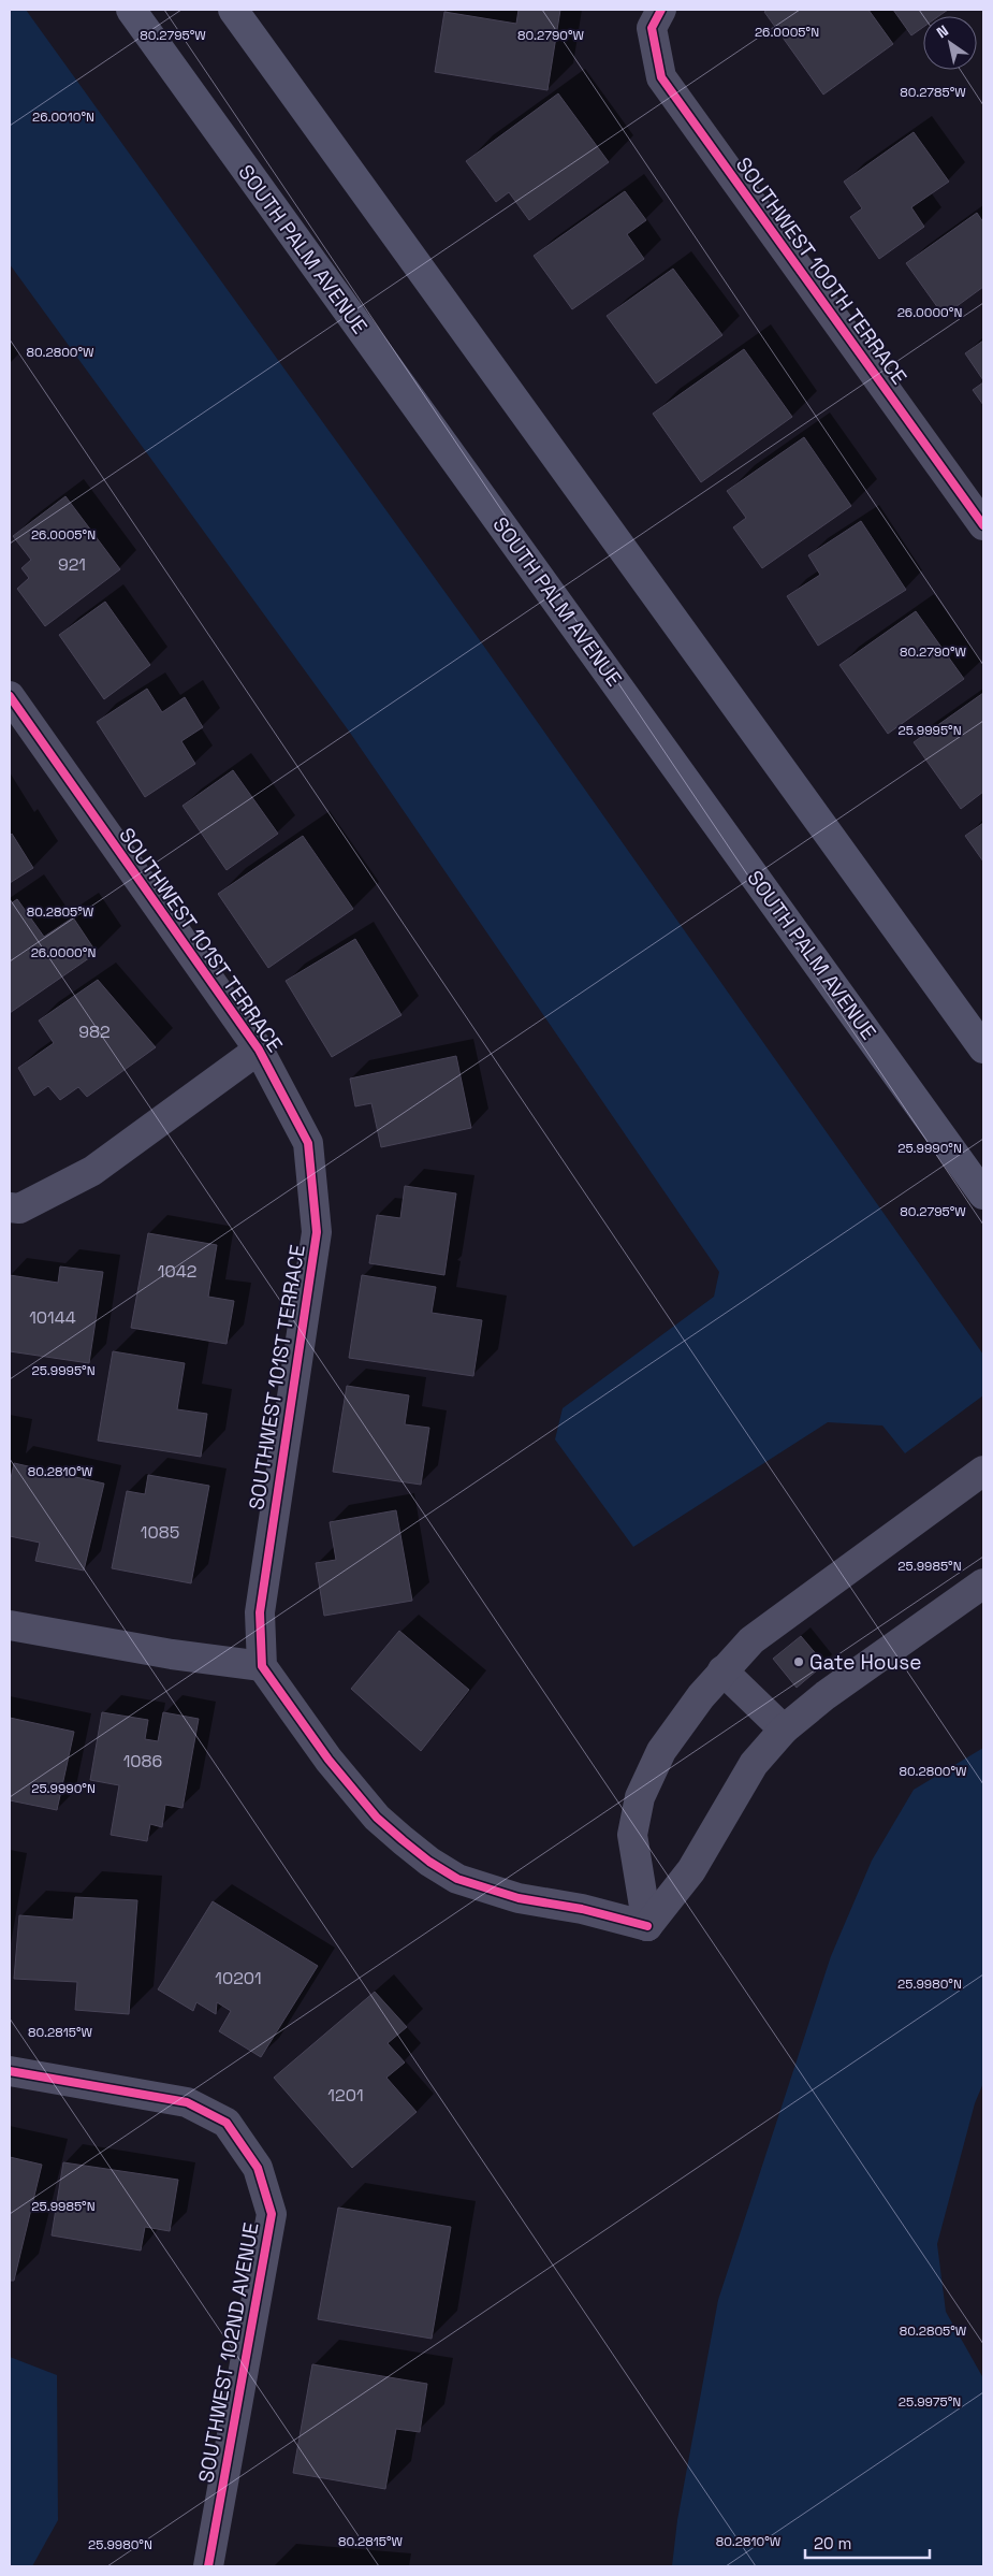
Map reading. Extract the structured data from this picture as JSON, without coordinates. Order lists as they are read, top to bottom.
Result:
{
  "streets": {
    "main road": ["SOUTH PALM AVENUE"],
    "street": ["SOUTHWEST 100TH TERRACE", "SOUTHWEST 101ST TERRACE", "SOUTHWEST 102ND AVENUE"]
  },
  "places": ["Gate House"],
  "house_numbers": [
    "921",
    "982",
    "1042",
    "10144",
    "1085",
    "1086",
    "10201",
    "1201"
  ],
  "scale_bar": "20 m",
  "north": "top left",
  "coordinates": [
    "26.0005°N",
    "80.2795°W",
    "80.2790°W",
    "80.2785°W",
    "26.0010°N",
    "26.0000°N",
    "80.2800°W",
    "25.9995°N",
    "80.2805°W",
    "25.9990°N",
    "80.2810°W",
    "25.9985°N",
    "25.9980°N",
    "80.2815°W",
    "25.9975°N"
  ]
}
